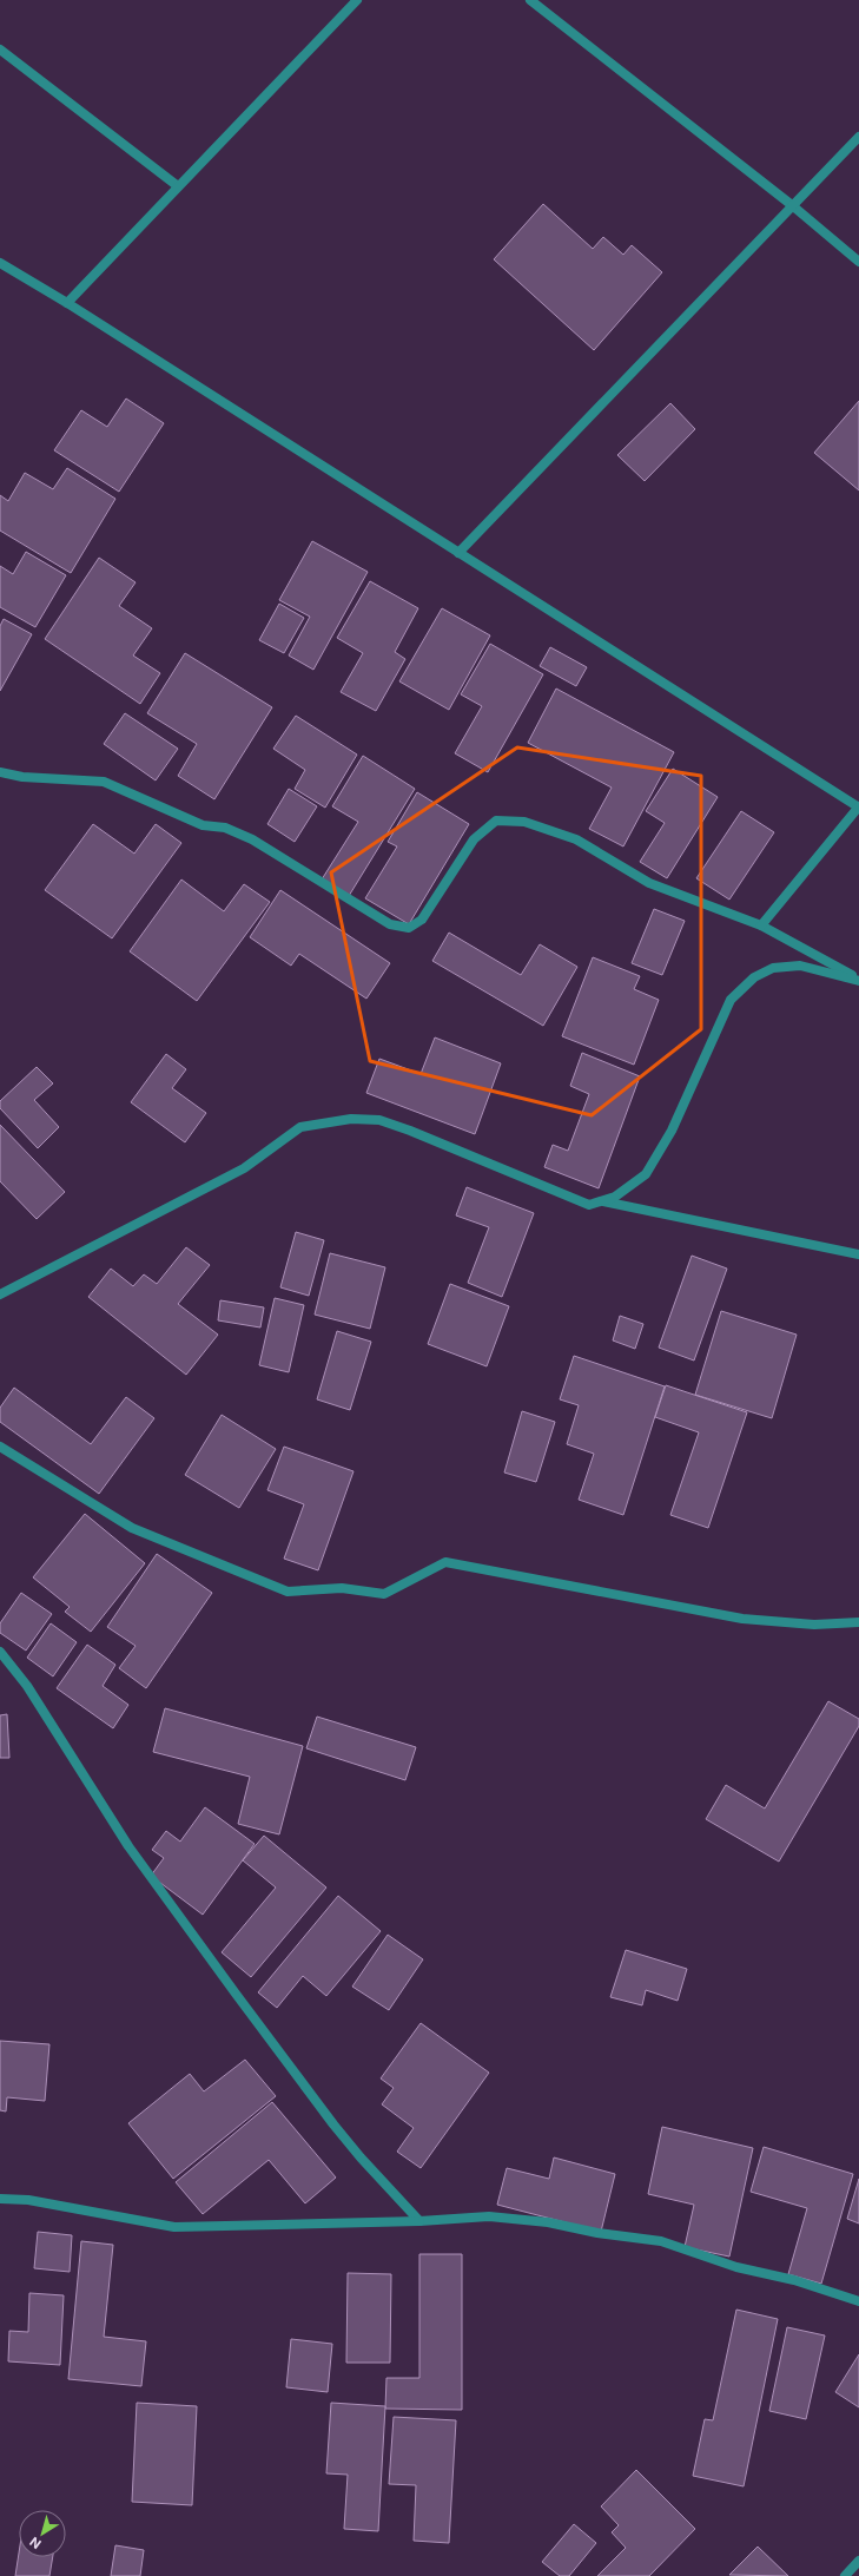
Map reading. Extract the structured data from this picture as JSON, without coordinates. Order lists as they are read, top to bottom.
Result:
{
  "north": "bottom left"
}
